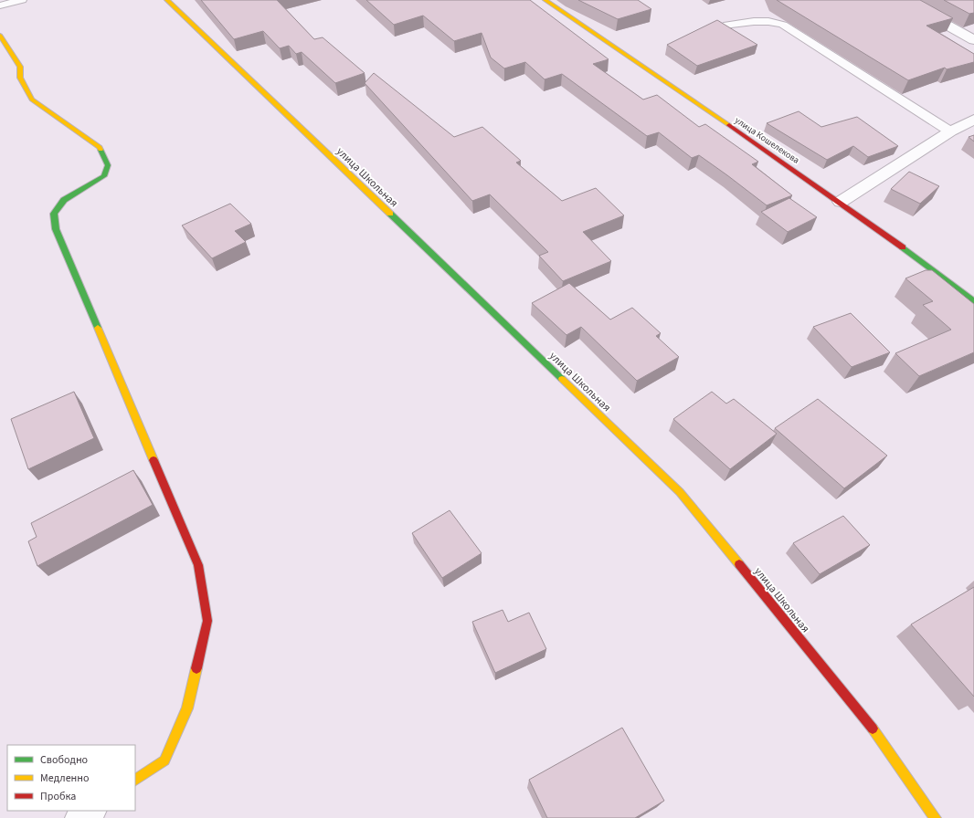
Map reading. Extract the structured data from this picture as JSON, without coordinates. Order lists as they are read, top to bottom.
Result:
{
  "streets": {
    "street": ["улица Кошелекова", "улица Школьная"]
  },
  "legend": ["Свободно", "Медленно", "Пробка"]
}
